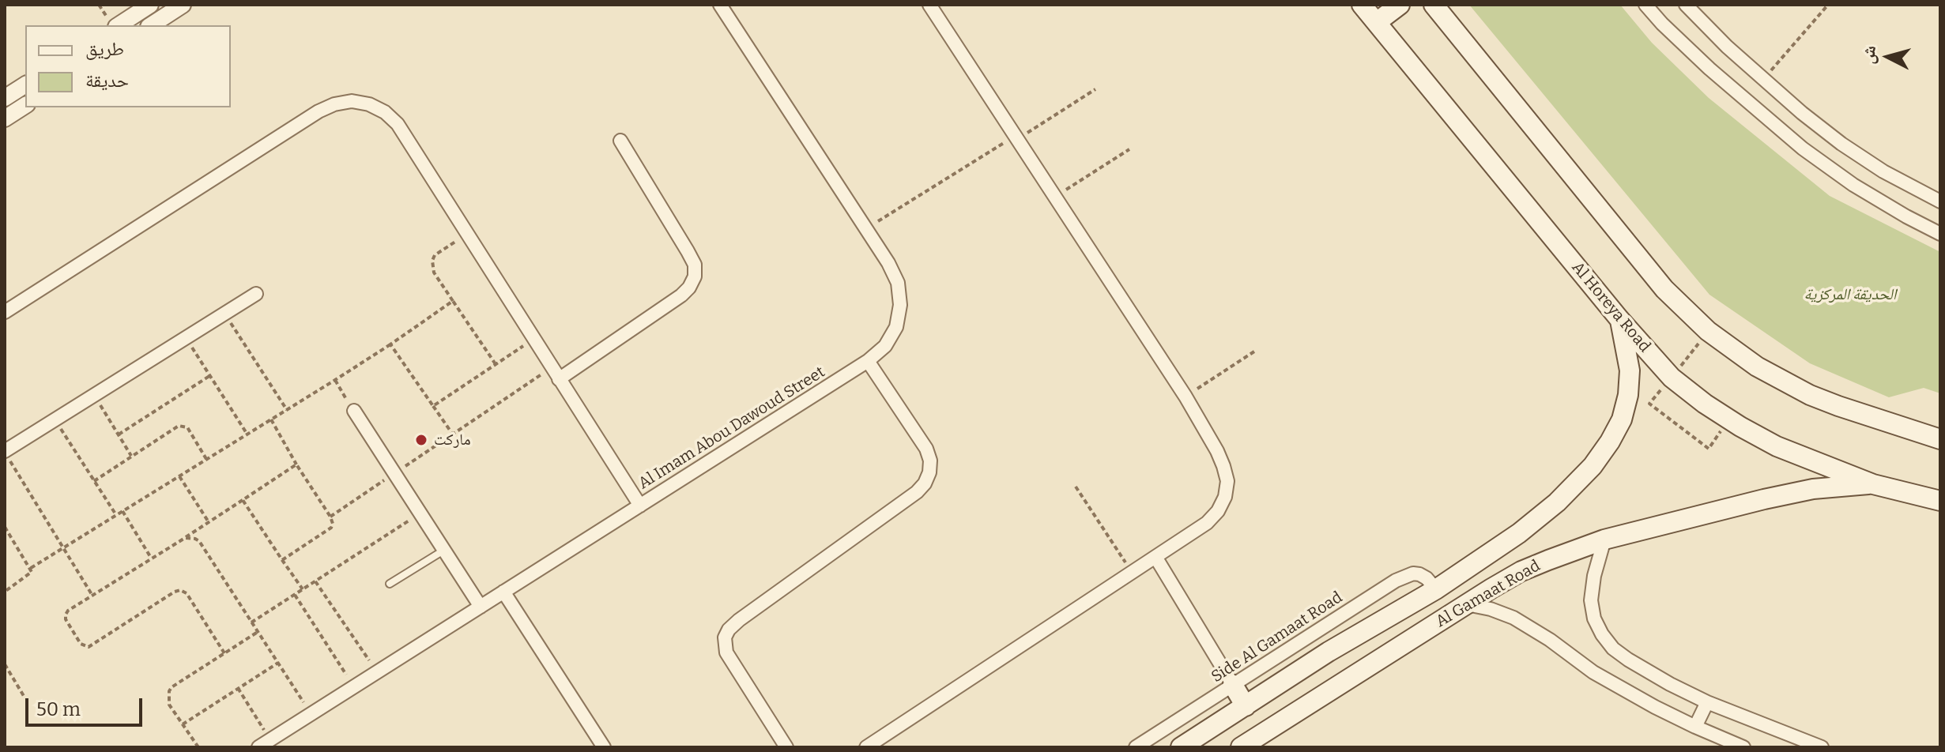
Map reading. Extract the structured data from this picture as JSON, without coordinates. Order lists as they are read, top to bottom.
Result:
{
  "streets": {
    "main road": ["Al Horeya Road", "Al Gamaat Road"],
    "street": ["Al Imam Abou Dawoud Street", "Side Al Gamaat Road"]
  },
  "crossings": [
    ["Al Horeya Road", "Al Gamaat Road"],
    ["Al Gamaat Road", "Side Al Gamaat Road"]
  ],
  "parks": ["الحديقة المركزية"],
  "places": ["ماركت"],
  "legend": ["طريق", "حديقة"],
  "scale_bar": "50 m",
  "north": "left"
}
